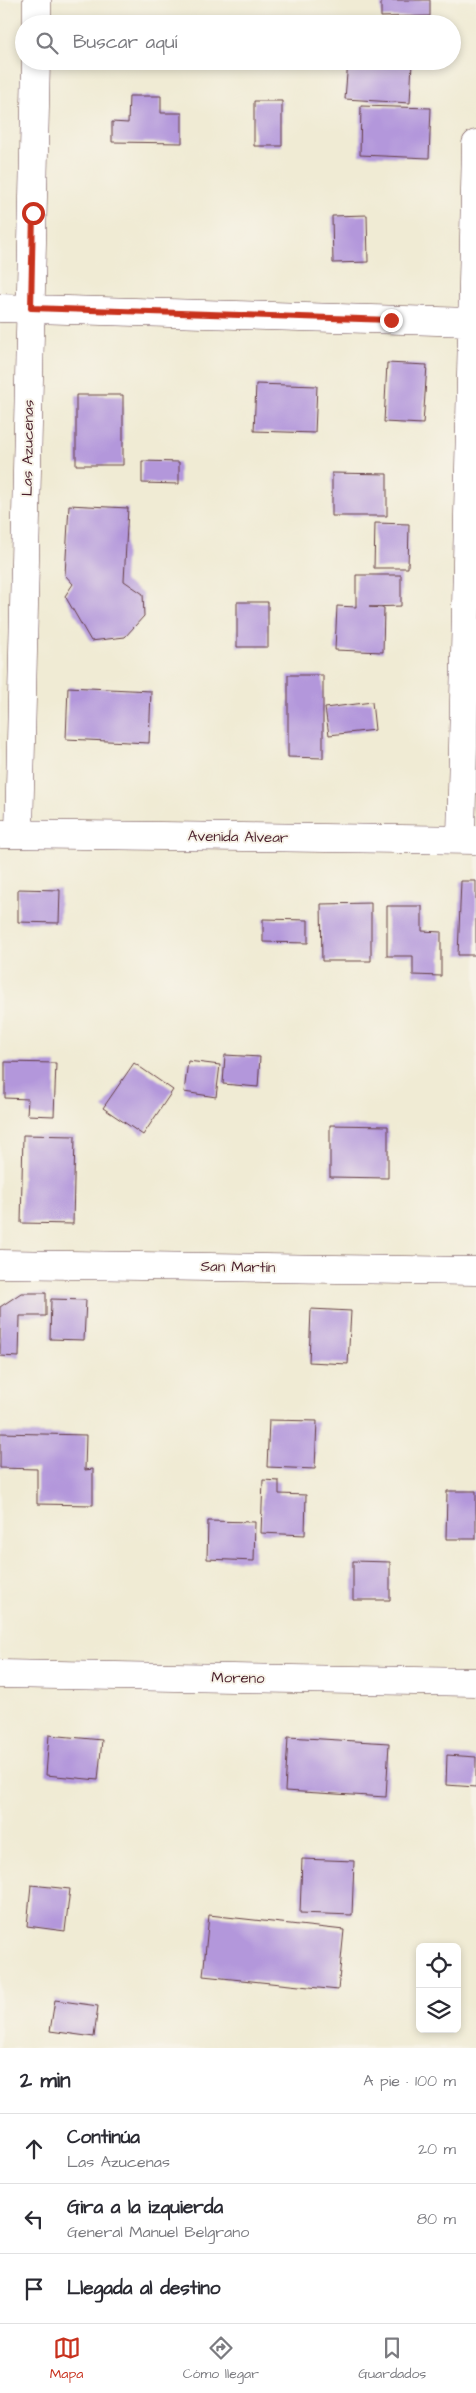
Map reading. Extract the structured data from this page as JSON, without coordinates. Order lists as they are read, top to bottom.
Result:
{
  "streets": {
    "street": [
      "Las Azucenas",
      "Avenida Alvear",
      "San Martín",
      "Moreno"
    ]
  },
  "crossings": [
    ["Las Azucenas", "Avenida Alvear"]
  ],
  "page": {
    "search": "Buscar aquí",
    "heading": ["2 min", "A pie · 100 m"],
    "list": [
      ["Continúa", "Las Azucenas", "20 m"],
      ["Gira a la izquierda", "General Manuel Belgrano", "80 m"],
      "Llegada al destino"
    ],
    "nav": ["Mapa", "Cómo llegar", "Guardados"]
  }
}
